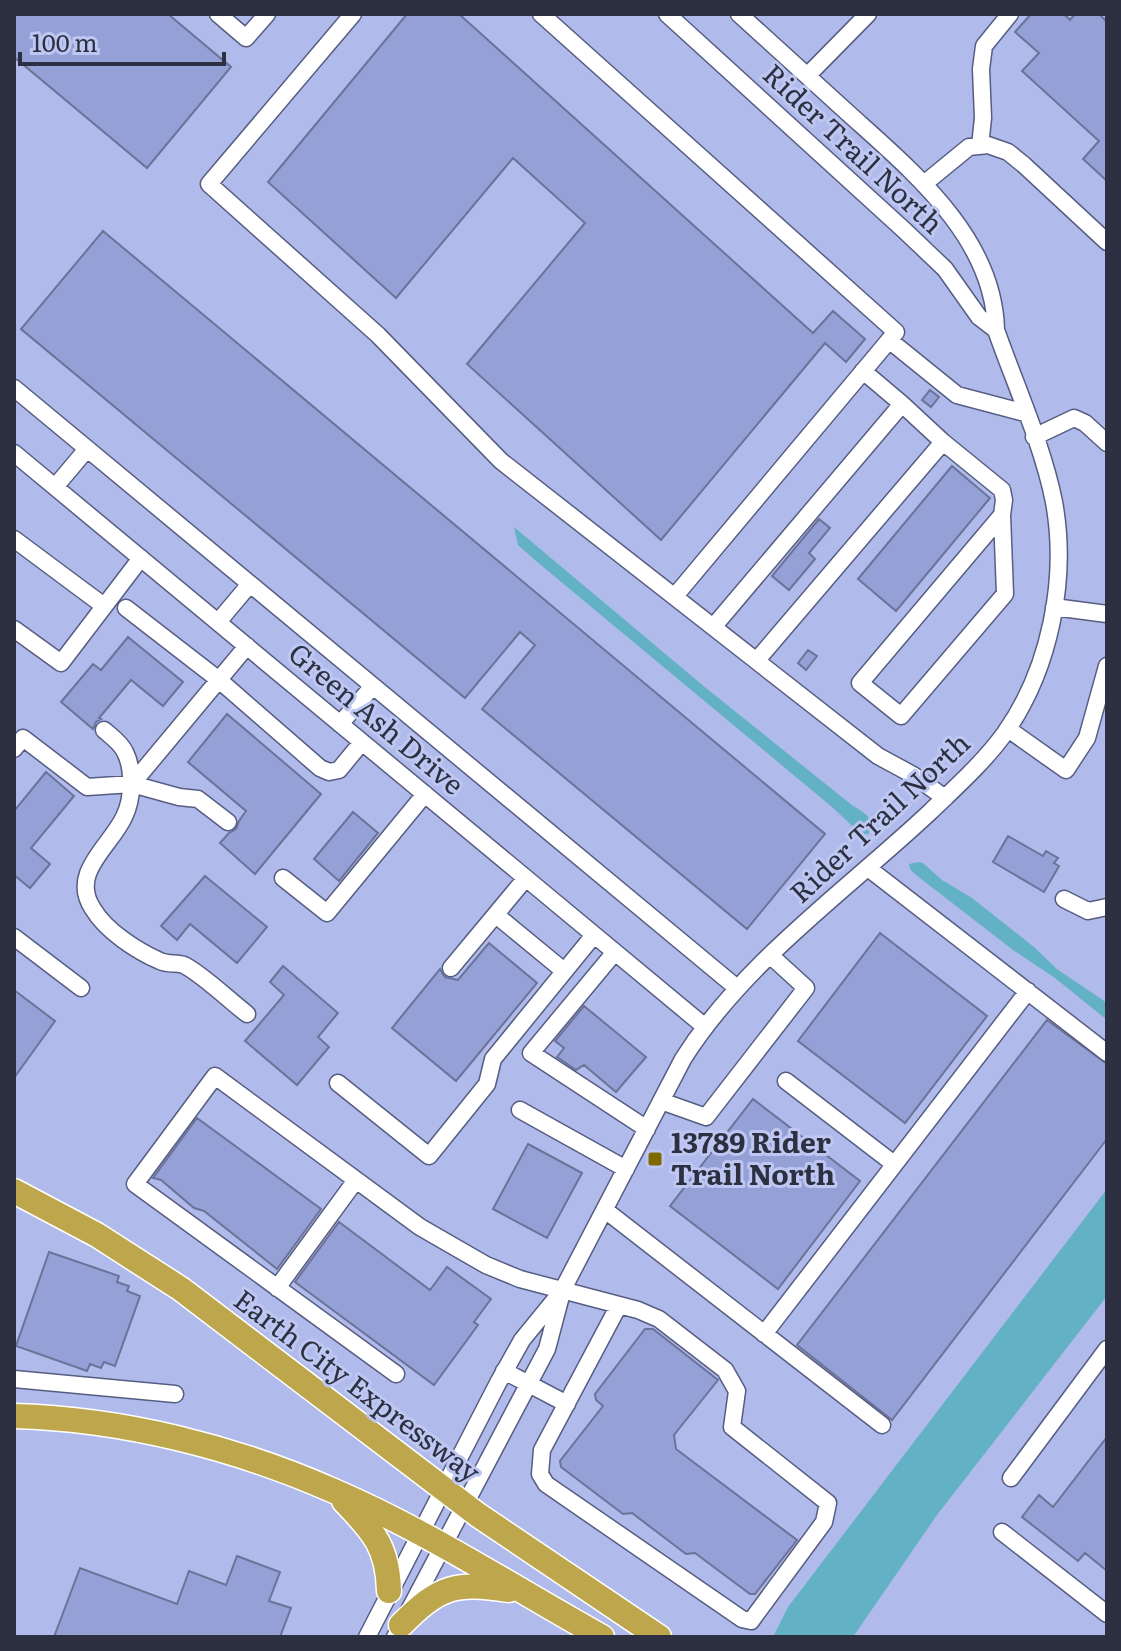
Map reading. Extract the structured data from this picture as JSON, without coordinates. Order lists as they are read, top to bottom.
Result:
{
  "streets": {
    "highway": ["Earth City Expressway"],
    "street": ["Rider Trail North", "Green Ash Drive"]
  },
  "crossings": [
    ["Rider Trail North", "Green Ash Drive"],
    ["Rider Trail North", "Earth City Expressway"]
  ],
  "places": {
    "transit": ["13789 Rider Trail North"]
  },
  "scale_bar": "100 m"
}
